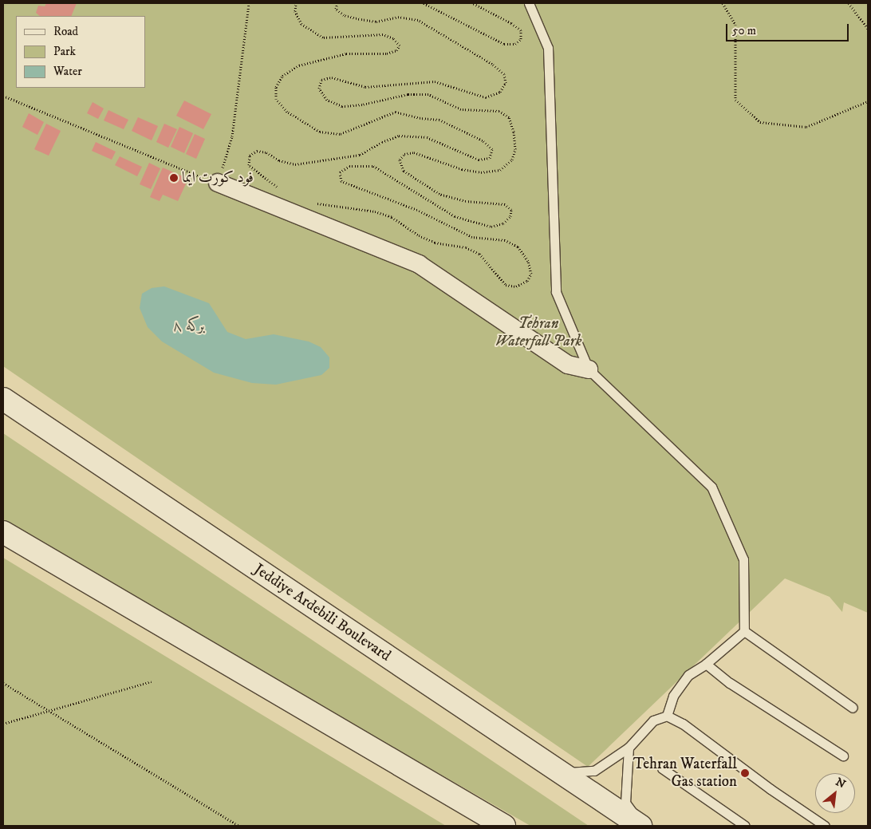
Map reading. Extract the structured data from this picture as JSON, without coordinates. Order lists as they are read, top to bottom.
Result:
{
  "streets": {
    "main road": ["Jeddiye Ardebili Boulevard"]
  },
  "water": ["برکه ۸"],
  "parks": ["Tehran Waterfall Park"],
  "places": ["فود کورت ایما", "Tehran Waterfall Gas station"],
  "legend": ["Road", "Park", "Water"],
  "scale_bar": "50 m",
  "north": "top right"
}
